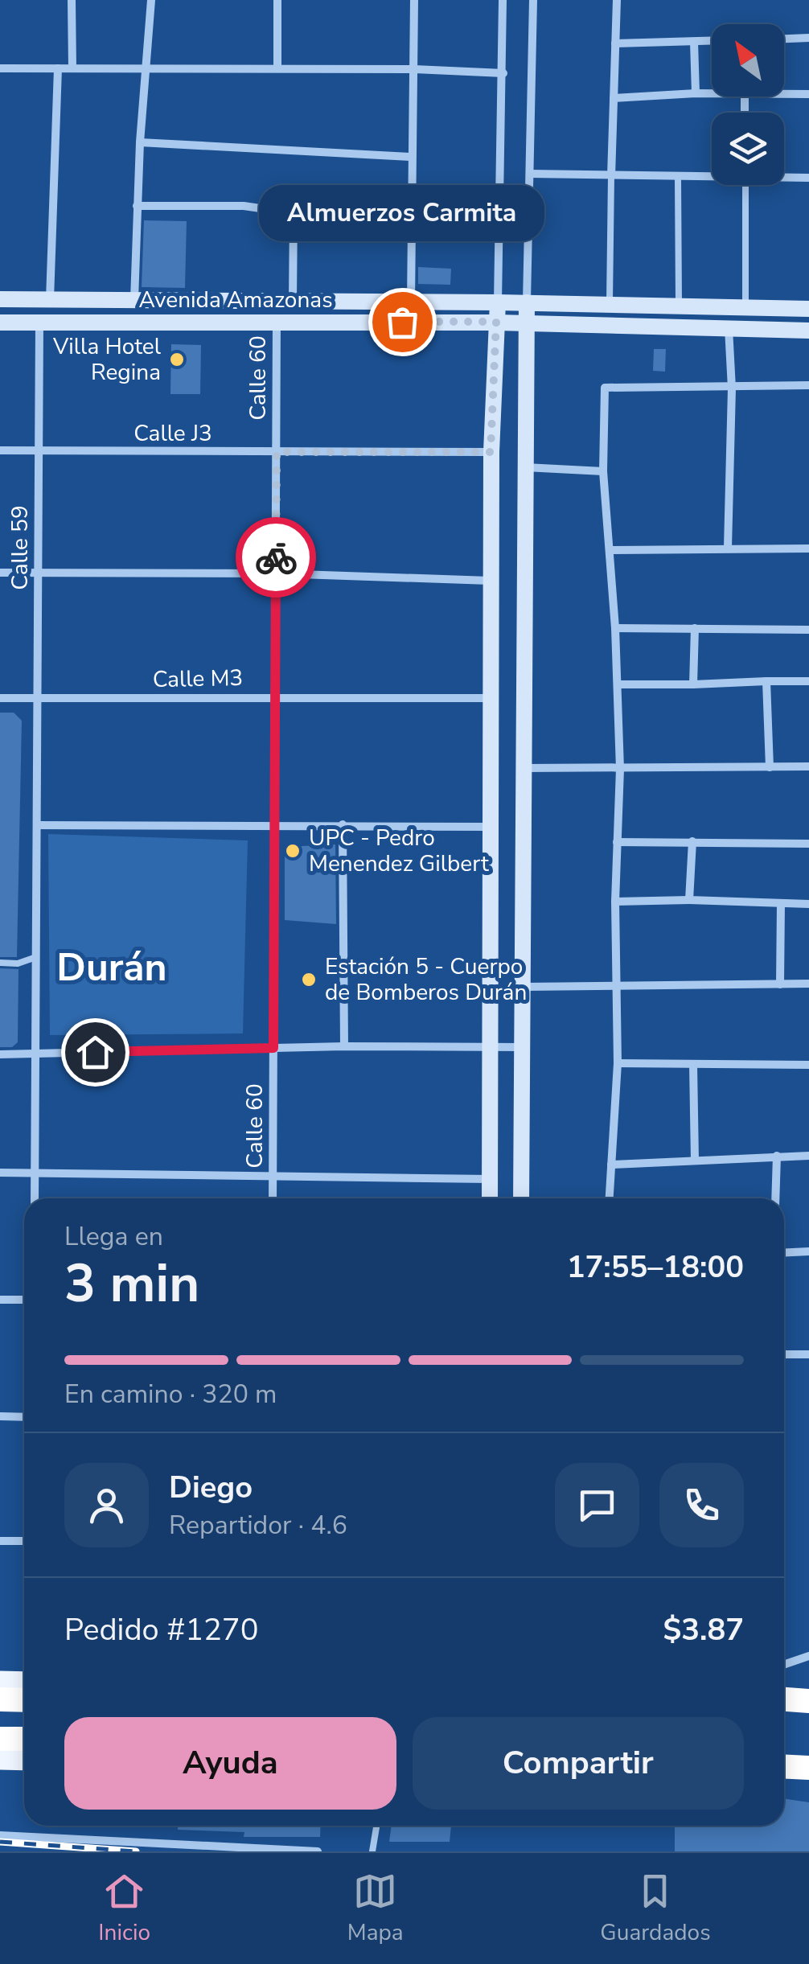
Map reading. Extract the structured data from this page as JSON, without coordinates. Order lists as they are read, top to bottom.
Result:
{
  "streets": {
    "street": [
      "Avenida Amazonas",
      "Calle 60",
      "Calle J3",
      "Calle 59",
      "Calle M3"
    ]
  },
  "crossings": [
    ["Avenida Amazonas", "Calle 60"],
    ["Avenida Amazonas", "Calle 59"],
    ["Calle 60", "Calle J3"],
    ["Calle 60", "Calle M3"],
    ["Calle J3", "Calle 59"],
    ["Calle 59", "Calle M3"]
  ],
  "districts": ["Durán"],
  "places": [
    "Almuerzos Carmita",
    "Villa Hotel Regina",
    "UPC - Pedro Menendez Gilbert",
    "Estación 5 - Cuerpo de Bomberos Durán"
  ],
  "north": "top left",
  "page": {
    "bubble": "Almuerzos Carmita",
    "heading": ["3 min", "Llega en", "17:55–18:00"],
    "panel": [
      "Diego",
      "Repartidor · 4.6",
      "Pedido #1270",
      "$3.87"
    ],
    "bar": "En camino · 320 m",
    "buttons": ["Ayuda", "Compartir"],
    "tabs": ["Inicio", "Mapa", "Guardados"]
  }
}
